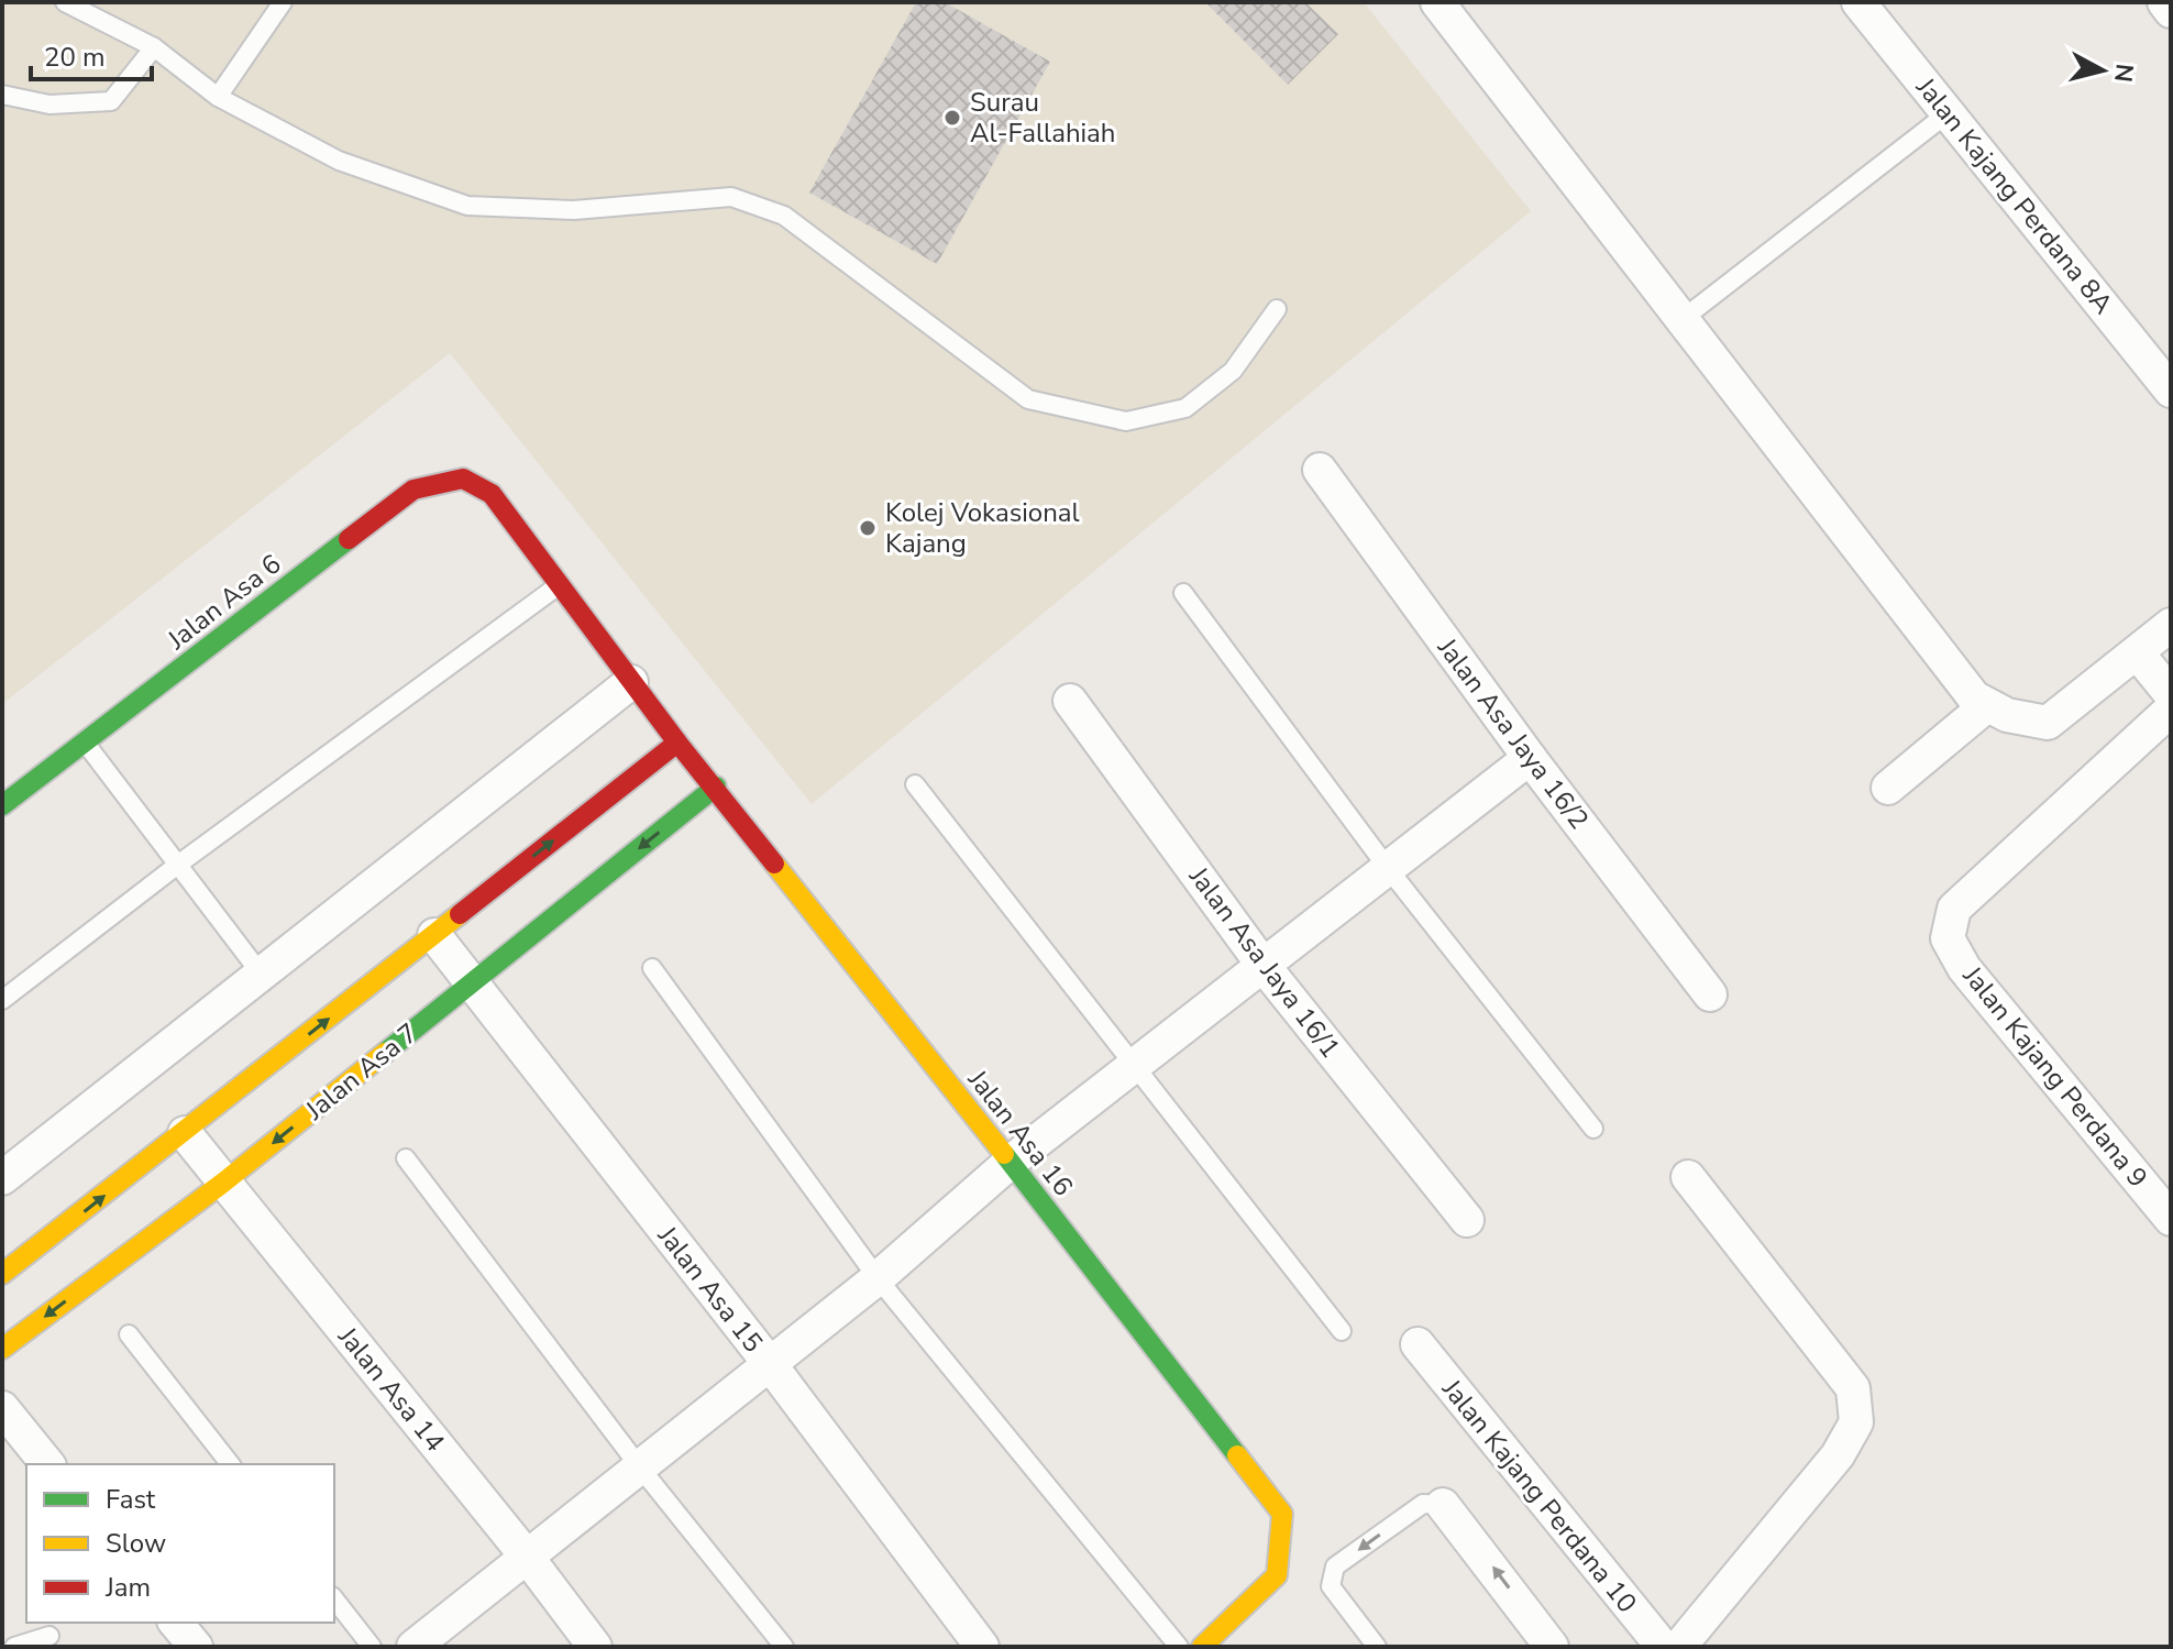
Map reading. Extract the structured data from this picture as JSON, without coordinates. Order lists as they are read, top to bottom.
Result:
{
  "streets": {
    "street": [
      "Jalan Kajang Perdana 8A",
      "Jalan Asa 6",
      "Jalan Asa Jaya 16/2",
      "Jalan Asa Jaya 16/1",
      "Jalan Asa 7",
      "Jalan Kajang Perdana 9",
      "Jalan Asa 16",
      "Jalan Asa 15",
      "Jalan Asa 14",
      "Jalan Kajang Perdana 10"
    ]
  },
  "crossings": [
    ["Jalan Asa 6", "Jalan Asa 16"],
    ["Jalan Asa 7", "Jalan Asa 16"],
    ["Jalan Asa 7", "Jalan Asa 15"],
    ["Jalan Asa 7", "Jalan Asa 14"]
  ],
  "places": ["Surau Al-Fallahiah", "Kolej Vokasional Kajang"],
  "legend": ["Fast", "Slow", "Jam"],
  "scale_bar": "20 m",
  "north": "right"
}
